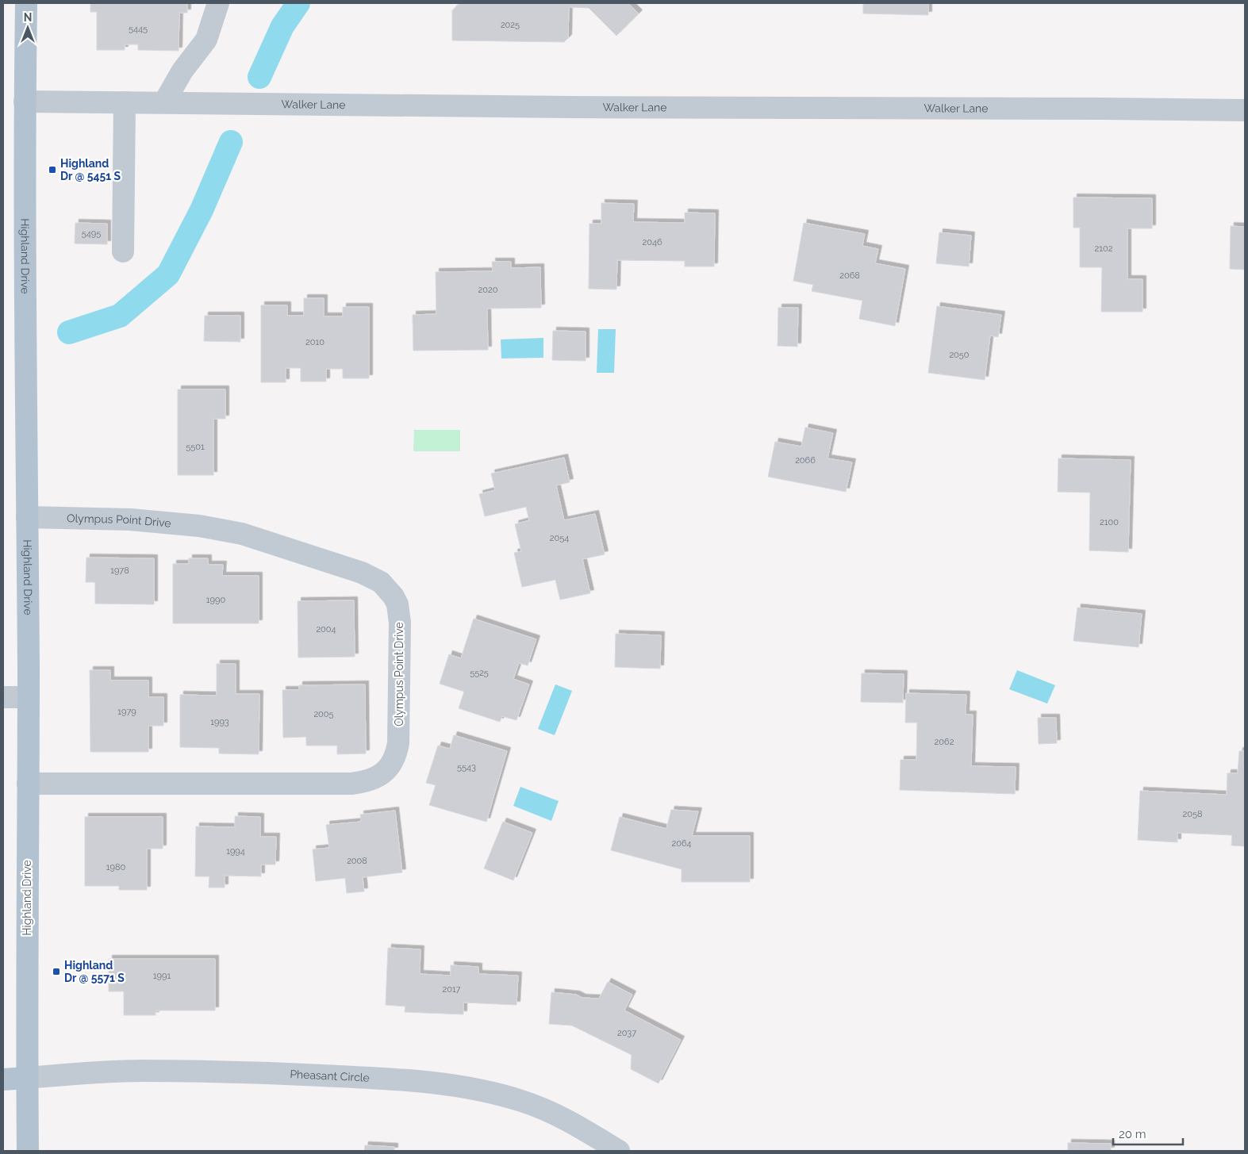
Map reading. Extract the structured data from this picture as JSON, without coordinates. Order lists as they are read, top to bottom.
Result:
{
  "streets": {
    "main road": ["Highland Drive"],
    "street": ["Walker Lane", "Olympus Point Drive", "Pheasant Circle"]
  },
  "crossings": [
    ["Walker Lane", "Highland Drive"],
    ["Highland Drive", "Olympus Point Drive"],
    ["Highland Drive", "Pheasant Circle"]
  ],
  "places": {
    "transit": ["Highland Dr @ 5451 S", "Highland Dr @ 5571 S"]
  },
  "house_numbers": [
    "2025",
    "5445",
    "5495",
    "2046",
    "2102",
    "2068",
    "2020",
    "2010",
    "2050",
    "5501",
    "2066",
    "2100",
    "2054",
    "1978",
    "1990",
    "2004",
    "5525",
    "1979",
    "2005",
    "1993",
    "2062",
    "5543",
    "2058",
    "2064",
    "1994",
    "2008",
    "1980",
    "1991",
    "2017",
    "2037"
  ],
  "scale_bar": "20 m",
  "north": "top"
}
